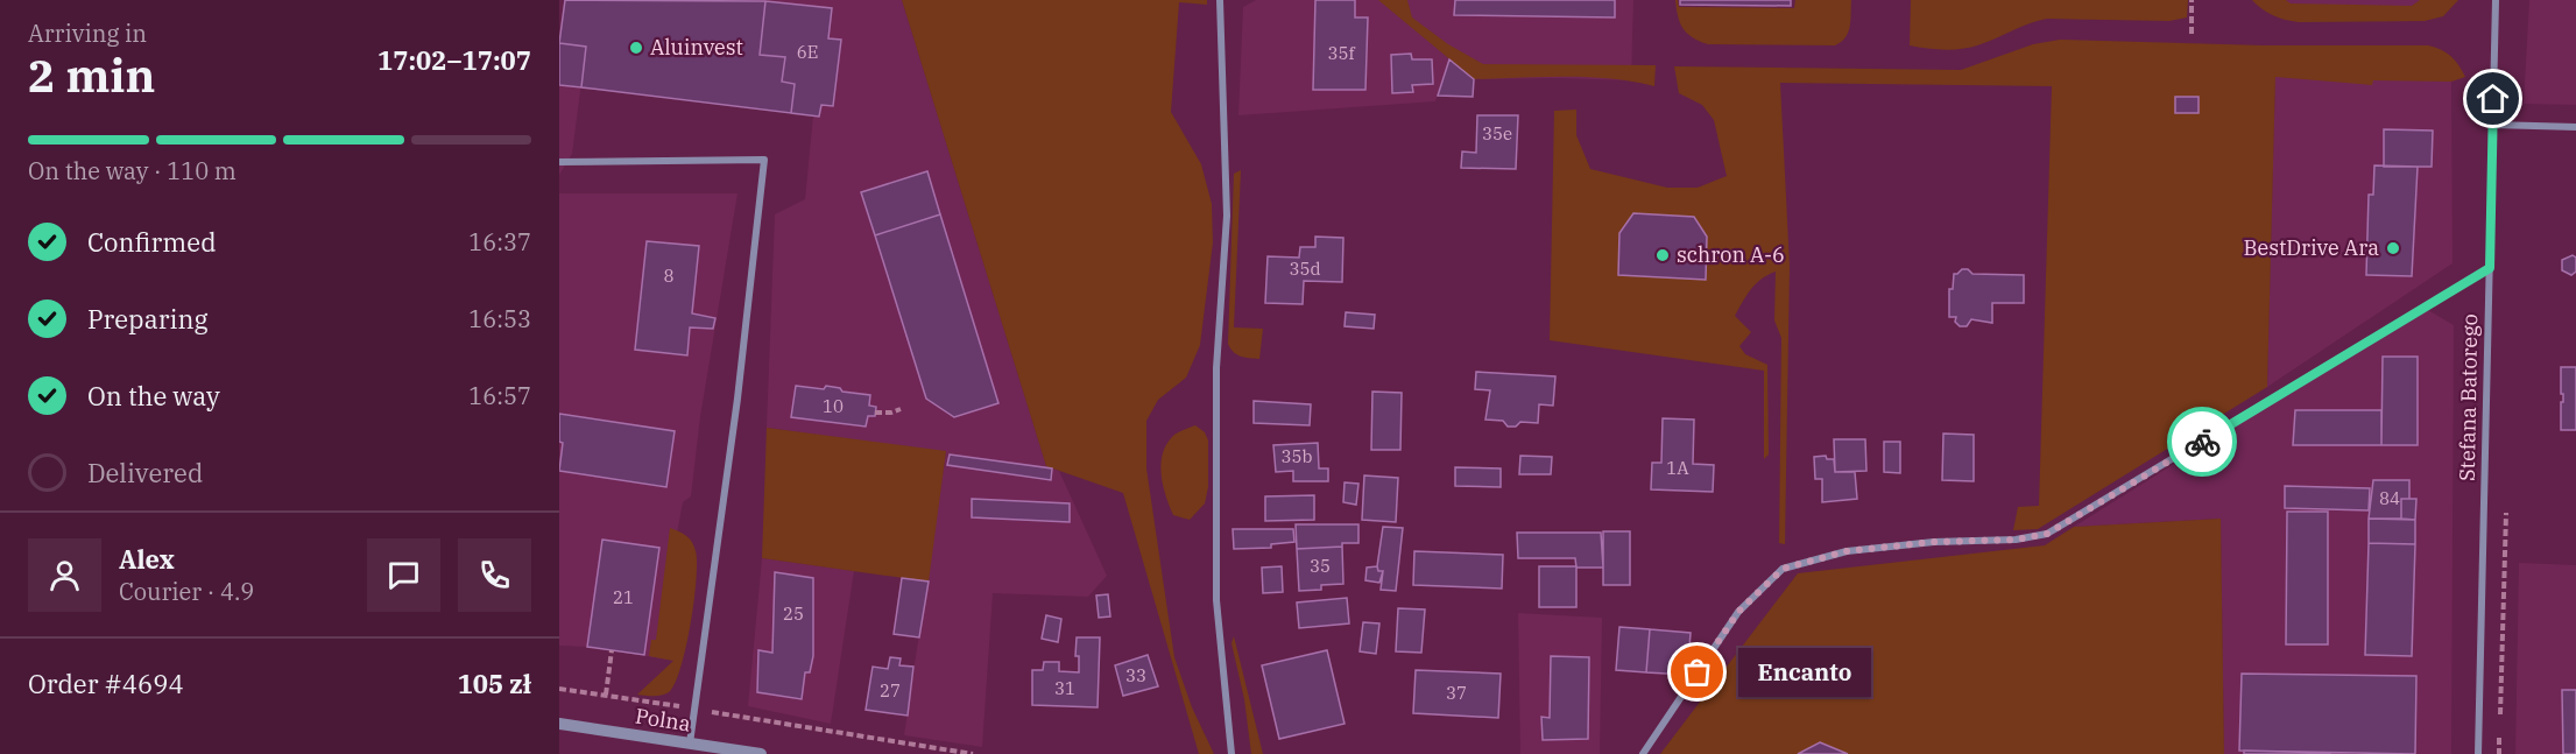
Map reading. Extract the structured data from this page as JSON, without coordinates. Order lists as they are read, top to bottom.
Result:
{
  "streets": {
    "street": ["Stefana Batorego", "Polna"]
  },
  "places": [
    "Aluinvest",
    "BestDrive Ara",
    "schron A-6",
    "Encanto"
  ],
  "house_numbers": [
    "6E",
    "35f",
    "35e",
    "35d",
    "8",
    "10",
    "35b",
    "1A",
    "84",
    "35",
    "21",
    "25",
    "33",
    "31",
    "27",
    "37"
  ],
  "page": {
    "heading": ["2 min", "Arriving in", "17:02–17:07"],
    "panel": [
      "Alex",
      "Courier · 4.9",
      "Order #4694",
      "105 zł"
    ],
    "bar": "On the way · 110 m",
    "list": [
      ["Confirmed", "16:37"],
      ["Preparing", "16:53"],
      ["On the way", "16:57"],
      "Delivered"
    ],
    "bubble": "Encanto"
  }
}
